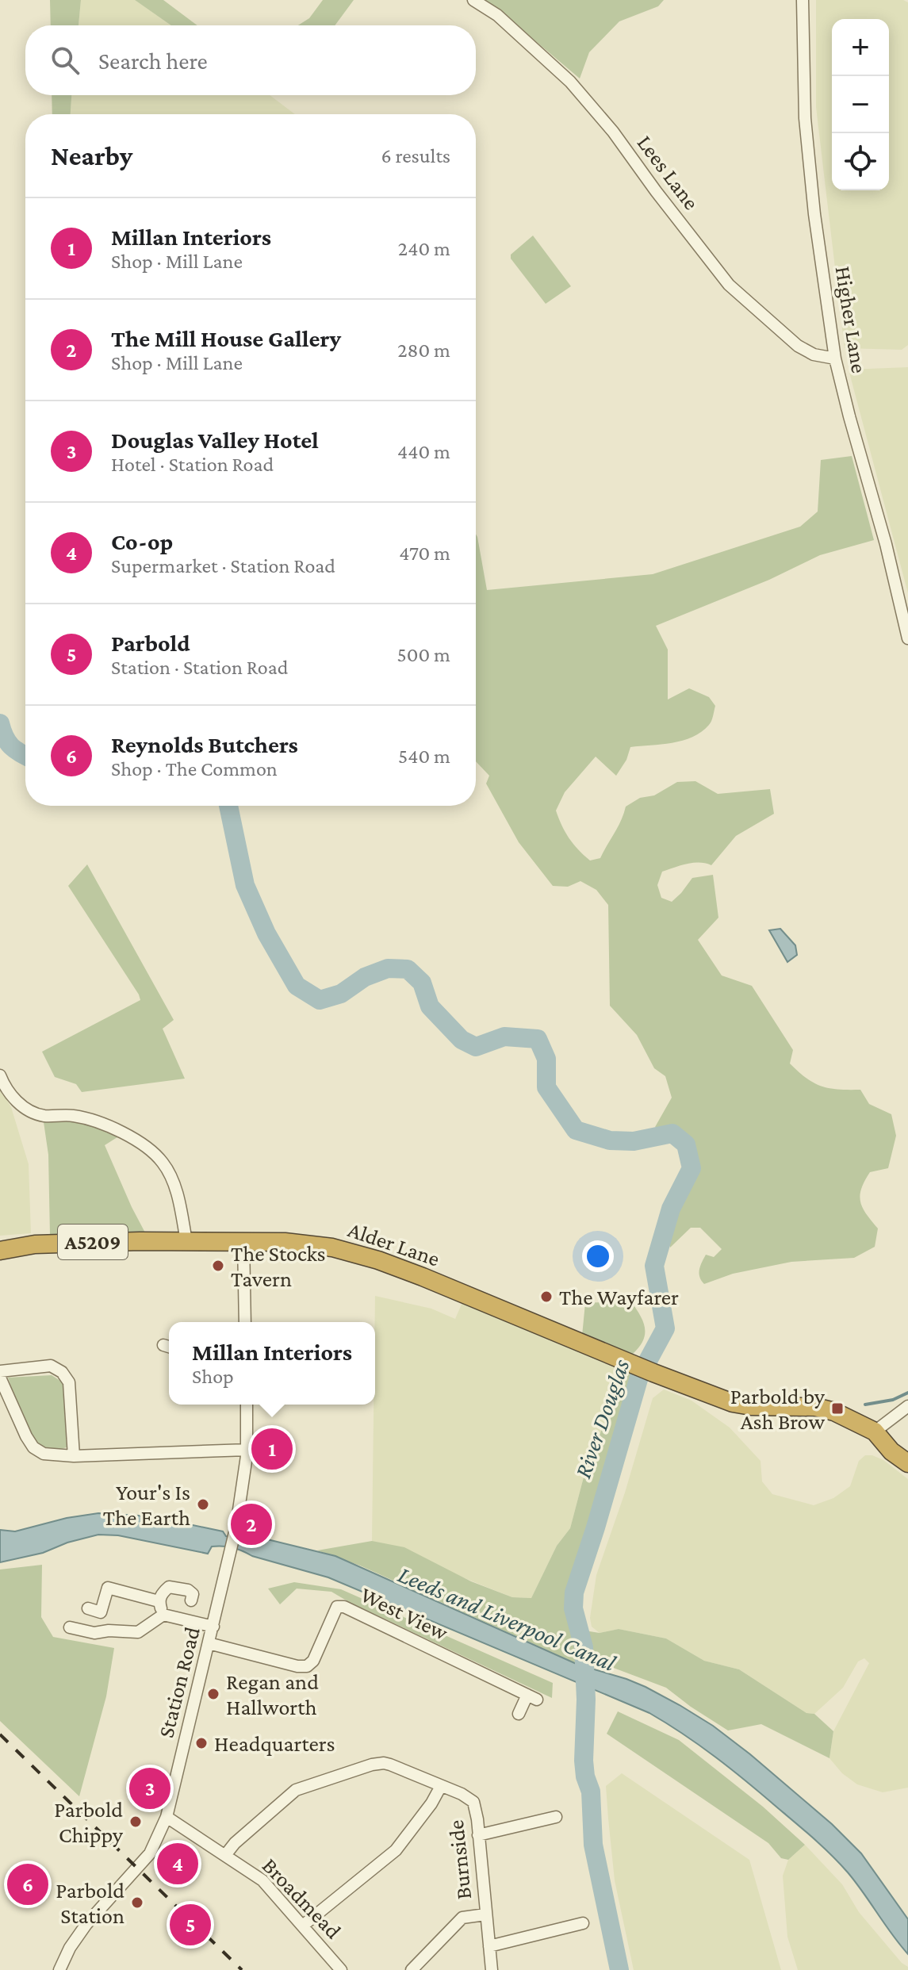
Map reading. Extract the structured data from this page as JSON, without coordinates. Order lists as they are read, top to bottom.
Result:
{
  "streets": {
    "highway": ["A5209", "Alder Lane"],
    "street": [
      "Lees Lane",
      "Higher Lane",
      "West View",
      "Station Road",
      "Burnside",
      "Broadmead"
    ]
  },
  "crossings": [
    ["Lees Lane", "Higher Lane"],
    ["A5209", "Alder Lane"],
    ["West View", "Station Road"],
    ["Station Road", "Broadmead"],
    ["Burnside", "Broadmead"]
  ],
  "water": ["River Douglas", "Leeds and Liverpool Canal"],
  "places": {
    "other": [
      "The Stocks Tavern",
      "The Wayfarer",
      "Your's Is The Earth",
      "Regan and Hallworth",
      "Headquarters",
      "Parbold Chippy",
      "Parbold Station"
    ],
    "transit": ["Parbold by Ash Brow"]
  },
  "page": {
    "map_buttons": ["+", "−"],
    "search": "Search here",
    "heading": ["Nearby", "6 results"],
    "list": [
      {
        "mark": "1",
        "name": "Millan Interiors",
        "note": "Shop · Mill Lane",
        "value": "240 m"
      },
      {
        "mark": "2",
        "name": "The Mill House Gallery",
        "note": "Shop · Mill Lane",
        "value": "280 m"
      },
      {
        "mark": "3",
        "name": "Douglas Valley Hotel",
        "note": "Hotel · Station Road",
        "value": "440 m"
      },
      {
        "mark": "4",
        "name": "Co-op",
        "note": "Supermarket · Station Road",
        "value": "470 m"
      },
      {
        "mark": "5",
        "name": "Parbold",
        "note": "Station · Station Road",
        "value": "500 m"
      },
      {
        "mark": "6",
        "name": "Reynolds Butchers",
        "note": "Shop · The Common",
        "value": "540 m"
      }
    ],
    "popup": ["Millan Interiors", "Shop"],
    "pins": [
      "1",
      "2",
      "3",
      "4",
      "6",
      "5"
    ]
  }
}
